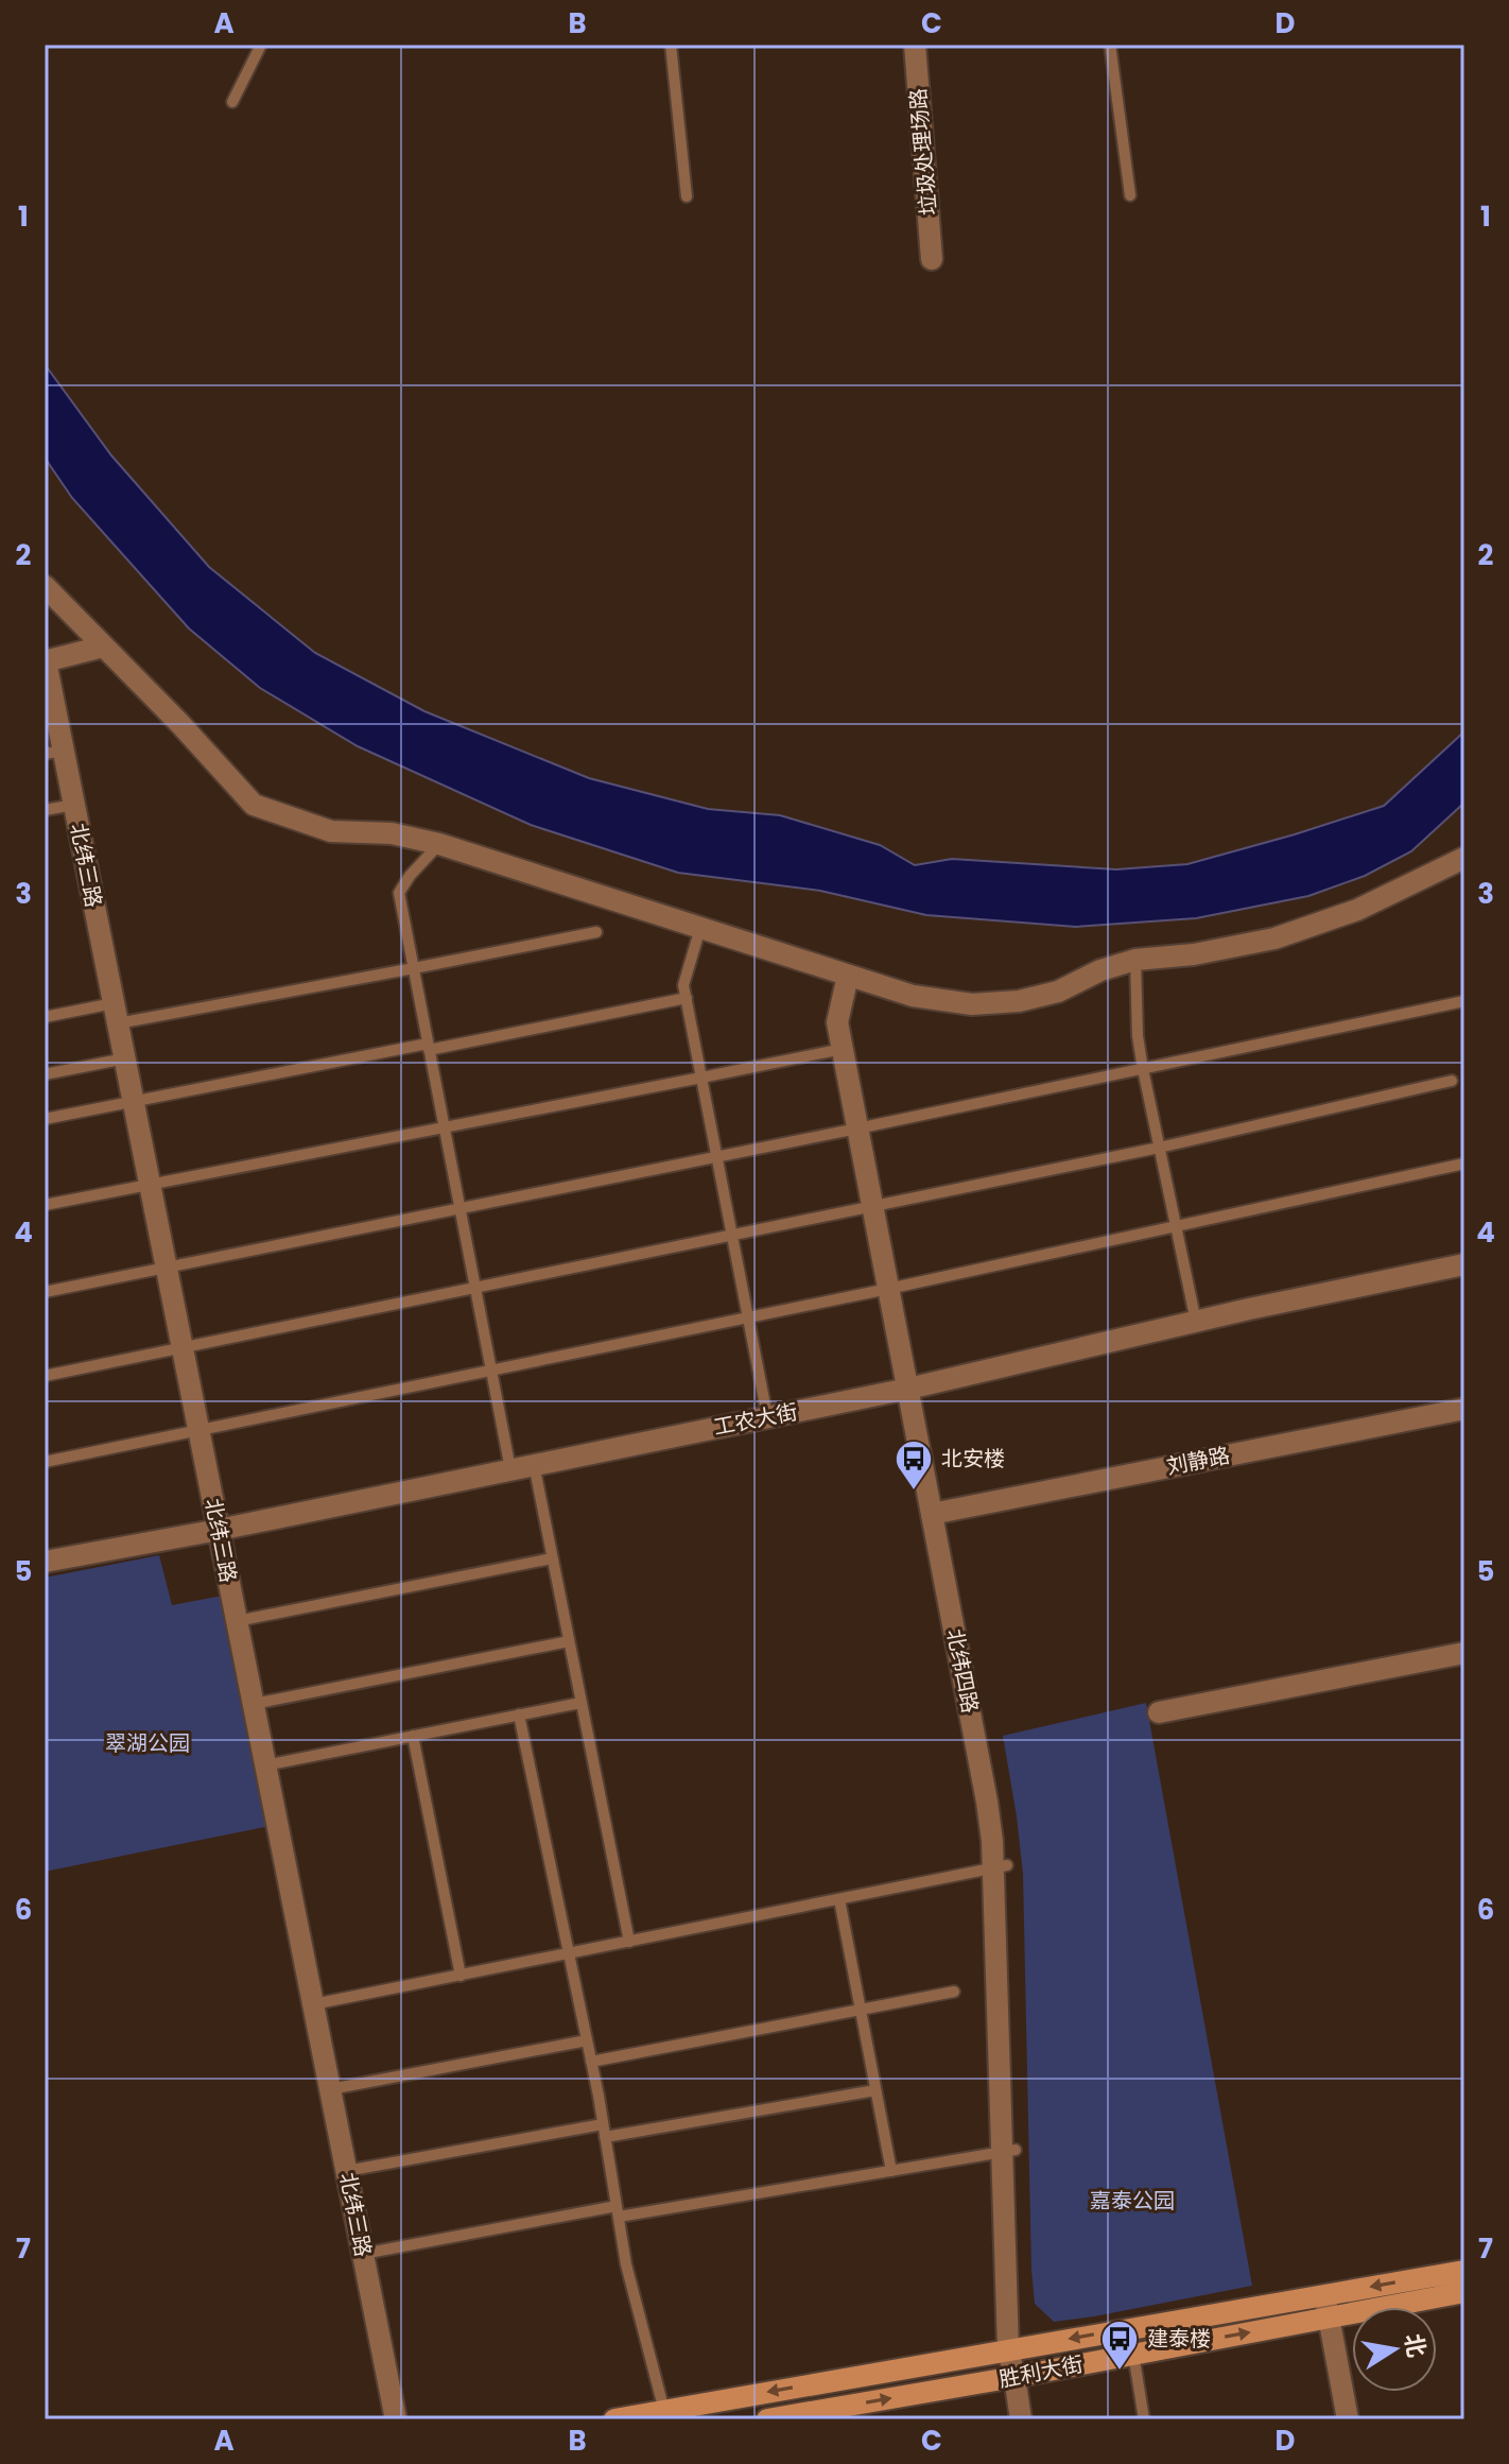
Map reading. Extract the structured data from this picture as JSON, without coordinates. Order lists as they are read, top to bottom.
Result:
{
  "streets": {
    "main road": ["胜利大街"],
    "street": [
      "垃圾处理场路",
      "北纬三路",
      "工农大街",
      "刘静路",
      "北纬四路"
    ]
  },
  "crossings": [
    ["北纬三路", "工农大街"],
    ["工农大街", "北纬四路"],
    ["刘静路", "北纬四路"],
    ["北纬四路", "胜利大街"]
  ],
  "parks": ["翠湖公园", "嘉泰公园"],
  "places": {
    "bus stop": ["北安楼", "建泰楼"]
  },
  "north": "right",
  "grid": {
    "columns": [
      "A",
      "B",
      "C",
      "D"
    ],
    "rows": [
      "1",
      "2",
      "3",
      "4",
      "5",
      "6",
      "7"
    ]
  }
}
